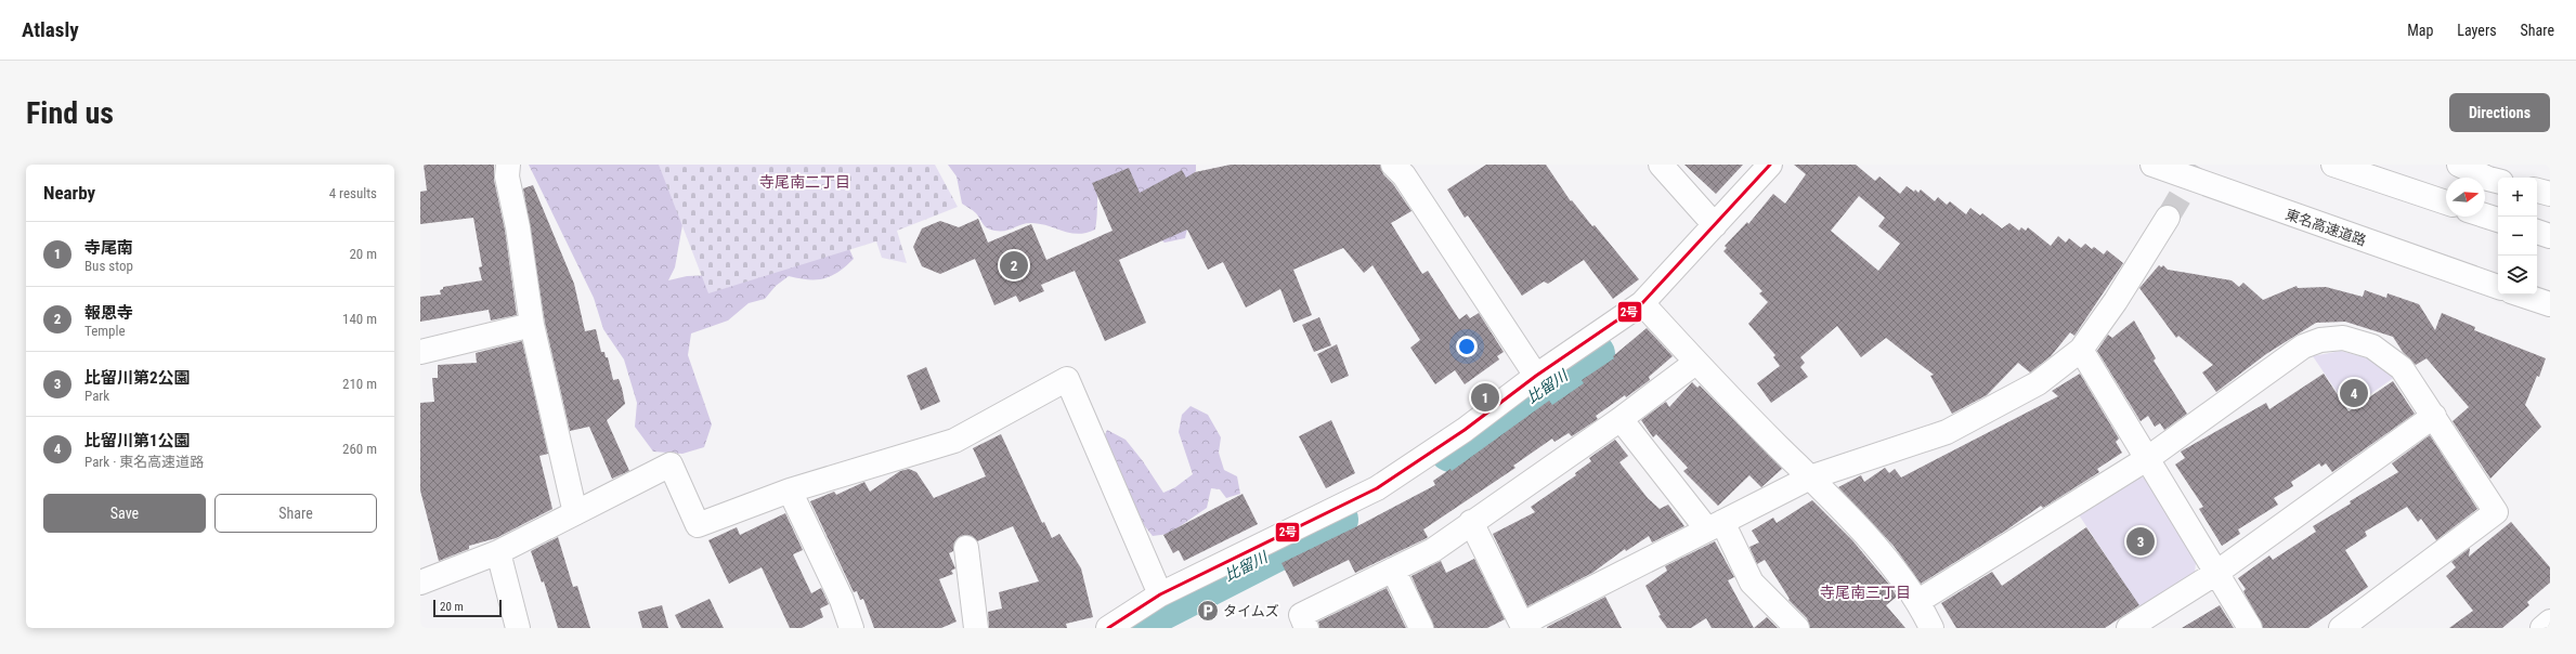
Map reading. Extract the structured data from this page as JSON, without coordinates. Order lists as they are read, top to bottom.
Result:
{
  "streets": {
    "main road": ["東名高速道路"]
  },
  "districts": ["寺尾南二丁目", "寺尾南三丁目"],
  "water": ["比留川"],
  "places": {
    "parking": ["タイムズ"]
  },
  "lines": ["transit line 2号"],
  "scale_bar": "20 m",
  "north": "right",
  "page": {
    "header": "Atlasly",
    "nav": ["Map", "Layers", "Share"],
    "buttons": [
      "Directions",
      ["Save", "Share"]
    ],
    "title": "Find us",
    "heading": ["Nearby", "4 results"],
    "map_buttons": ["+", "−"],
    "list": [
      {
        "mark": "1",
        "name": "寺尾南",
        "note": "Bus stop",
        "value": "20 m"
      },
      {
        "mark": "2",
        "name": "報恩寺",
        "note": "Temple",
        "value": "140 m"
      },
      {
        "mark": "3",
        "name": "比留川第2公園",
        "note": "Park",
        "value": "210 m"
      },
      {
        "mark": "4",
        "name": "比留川第1公園",
        "note": "Park · 東名高速道路",
        "value": "260 m"
      }
    ],
    "pins": [
      "2",
      "4",
      "1",
      "3"
    ],
    "scale": "20 m"
  }
}
